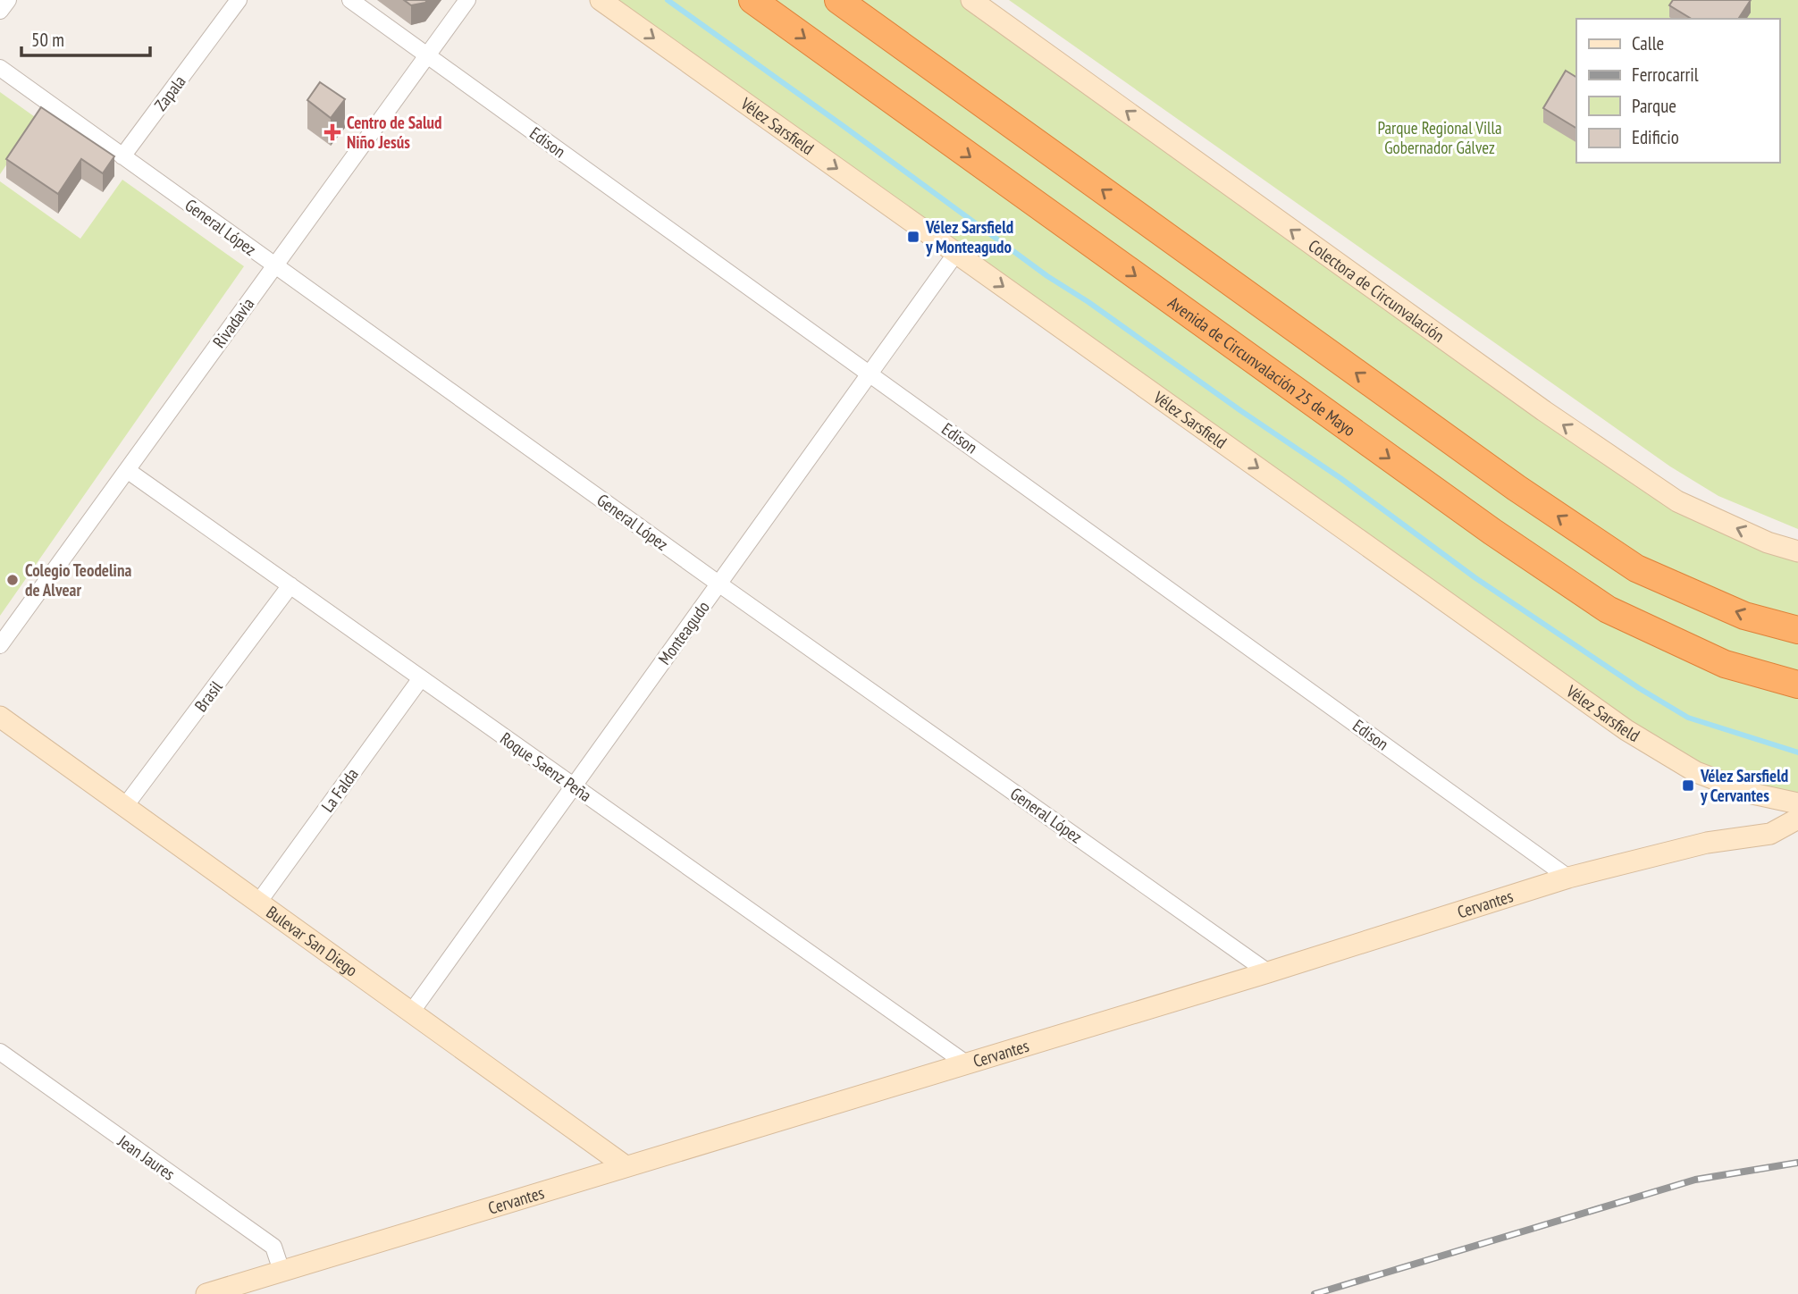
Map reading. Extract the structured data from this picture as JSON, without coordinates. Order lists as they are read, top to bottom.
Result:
{
  "streets": {
    "highway": ["Avenida de Circunvalación 25 de Mayo"],
    "street": [
      "Zapala",
      "Vélez Sarsfield",
      "Edison",
      "General López",
      "Colectora de Circunvalación",
      "Rivadavia",
      "Monteagudo",
      "Brasil",
      "Roque Saenz Peña",
      "La Falda",
      "Cervantes",
      "Bulevar San Diego",
      "Jean Jaures"
    ]
  },
  "crossings": [
    ["Zapala", "General López"],
    ["Vélez Sarsfield", "Monteagudo"],
    ["Edison", "Rivadavia"],
    ["Edison", "Monteagudo"],
    ["Edison", "Cervantes"],
    ["General López", "Rivadavia"],
    ["General López", "Monteagudo"],
    ["General López", "Cervantes"],
    ["Rivadavia", "Roque Saenz Peña"],
    ["Monteagudo", "Roque Saenz Peña"],
    ["Monteagudo", "Bulevar San Diego"],
    ["Brasil", "Roque Saenz Peña"],
    ["Brasil", "Bulevar San Diego"],
    ["Roque Saenz Peña", "La Falda"],
    ["Roque Saenz Peña", "Cervantes"],
    ["La Falda", "Bulevar San Diego"],
    ["Cervantes", "Bulevar San Diego"],
    ["Cervantes", "Jean Jaures"]
  ],
  "one_way": ["Vélez Sarsfield", "Colectora de Circunvalación"],
  "parks": ["Parque Regional Villa Gobernador Gálvez"],
  "places": {
    "health": ["Centro de Salud Niño Jesús"],
    "transit": ["Vélez Sarsfield y Monteagudo", "Vélez Sarsfield y Cervantes"],
    "other": ["Colegio Teodelina de Alvear"]
  },
  "legend": [
    "Calle",
    "Ferrocarril",
    "Parque",
    "Edificio"
  ],
  "scale_bar": "50 m"
}
